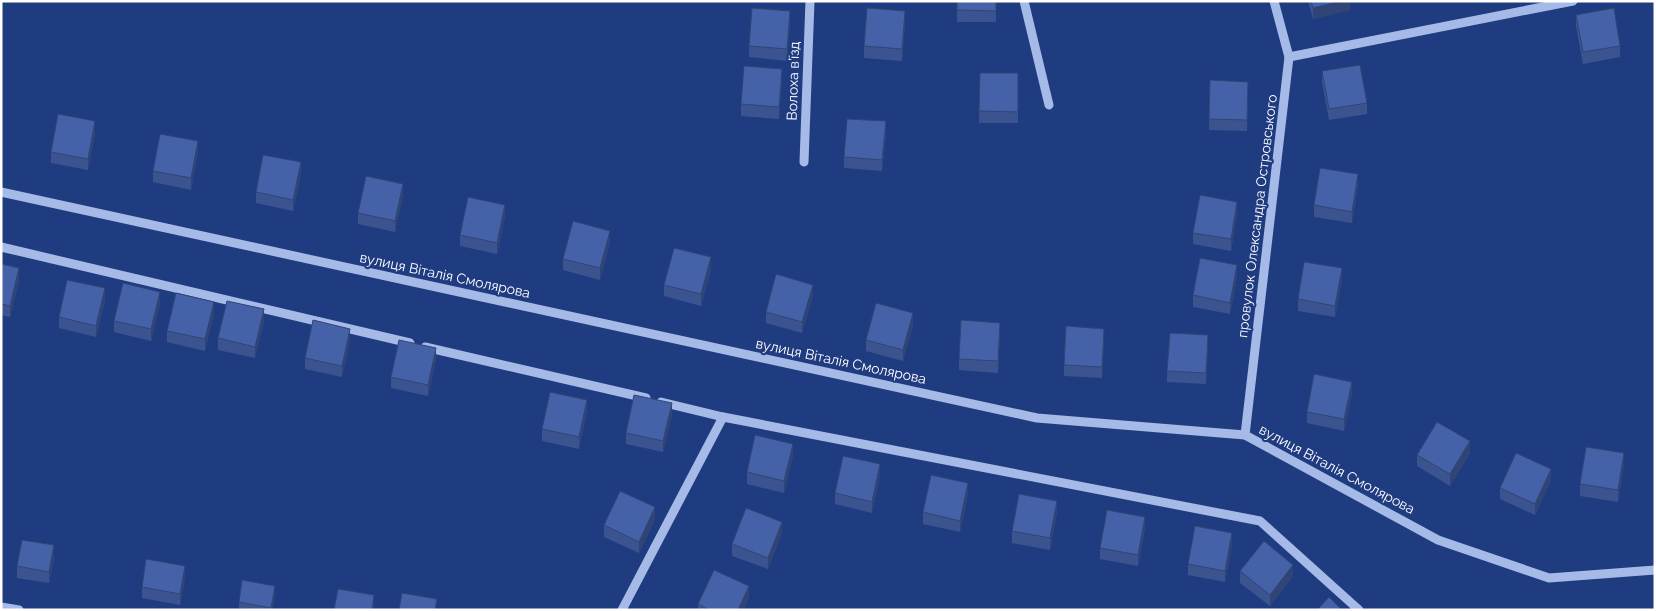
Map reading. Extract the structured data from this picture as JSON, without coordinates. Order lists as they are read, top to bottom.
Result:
{
  "streets": {
    "street": ["Волоха в’їзд", "провулок Олександра Островського", "вулиця Віталія Смолярова"]
  },
  "crossings": [
    ["провулок Олександра Островського", "вулиця Віталія Смолярова"]
  ]
}
